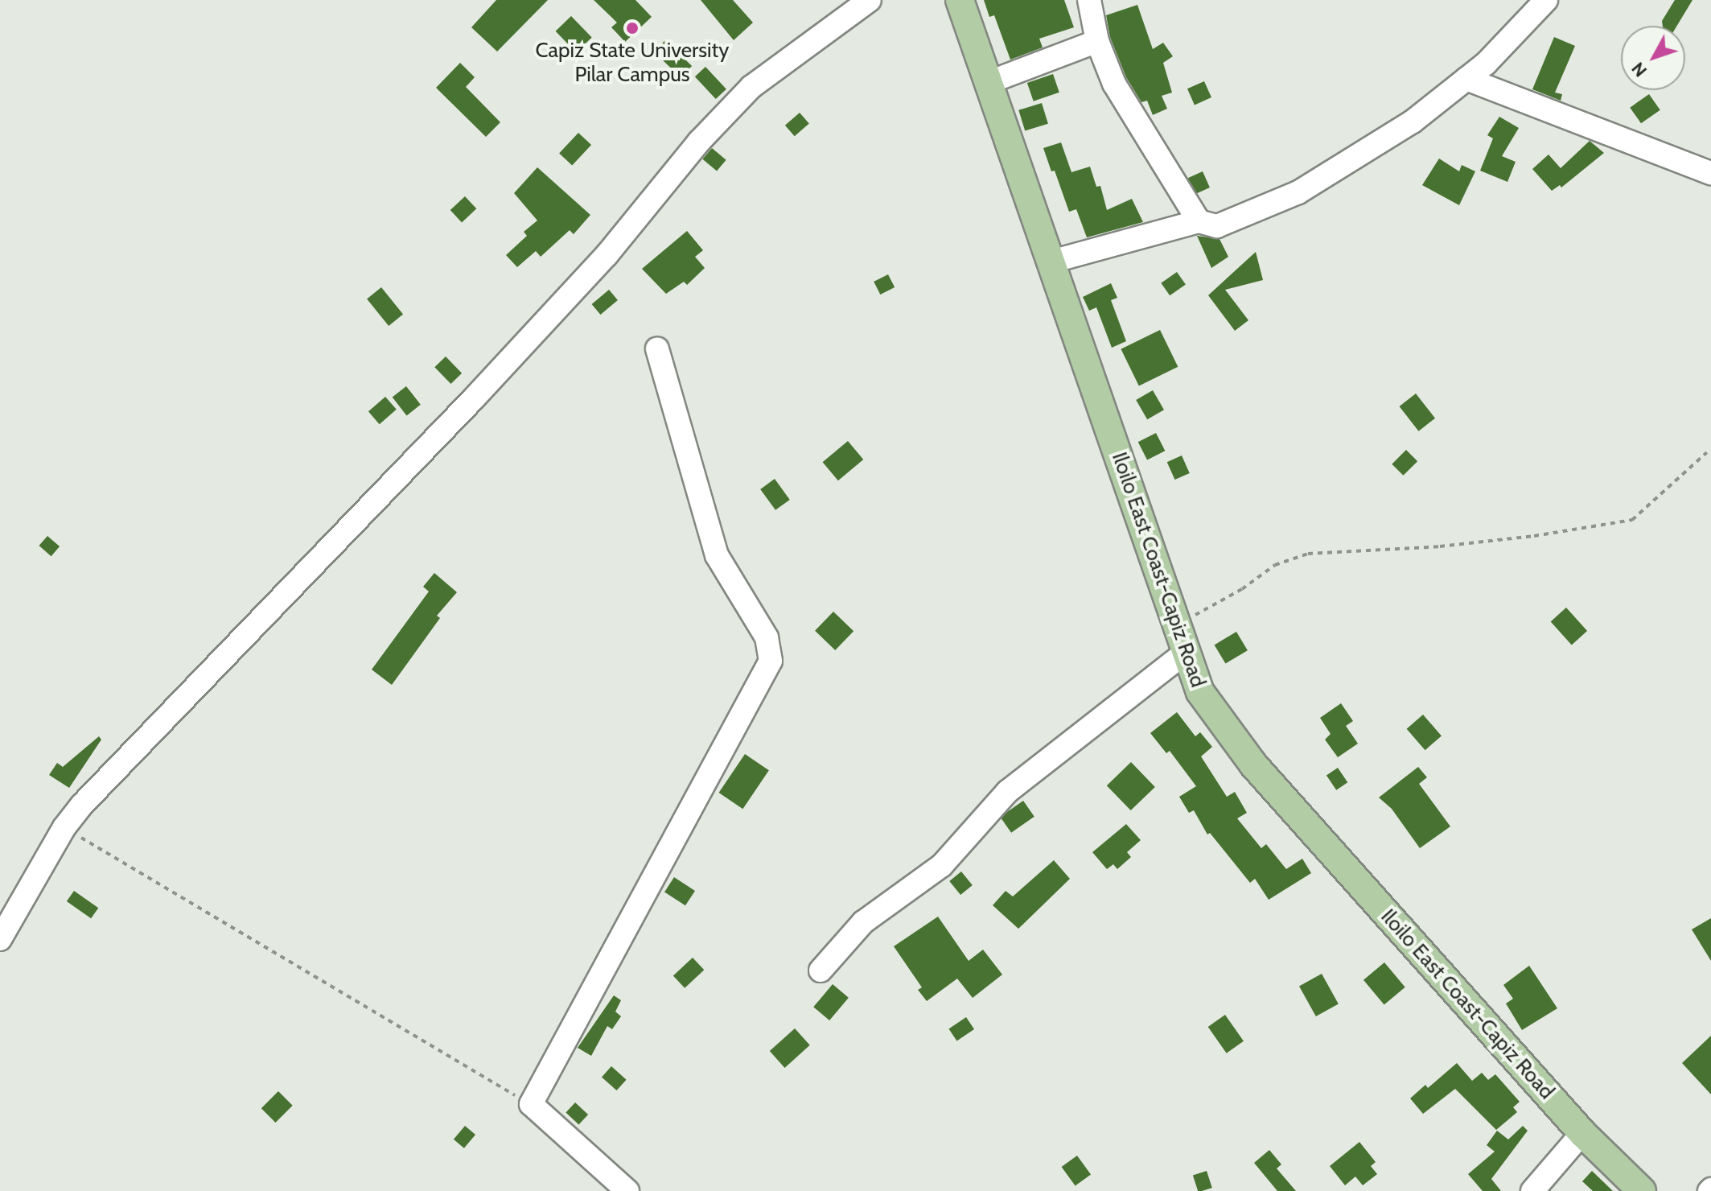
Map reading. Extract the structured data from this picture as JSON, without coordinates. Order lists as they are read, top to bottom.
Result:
{
  "streets": {
    "main road": ["Iloilo East Coast-Capiz Road"]
  },
  "places": ["Capiz State University Pilar Campus"],
  "north": "bottom left"
}
